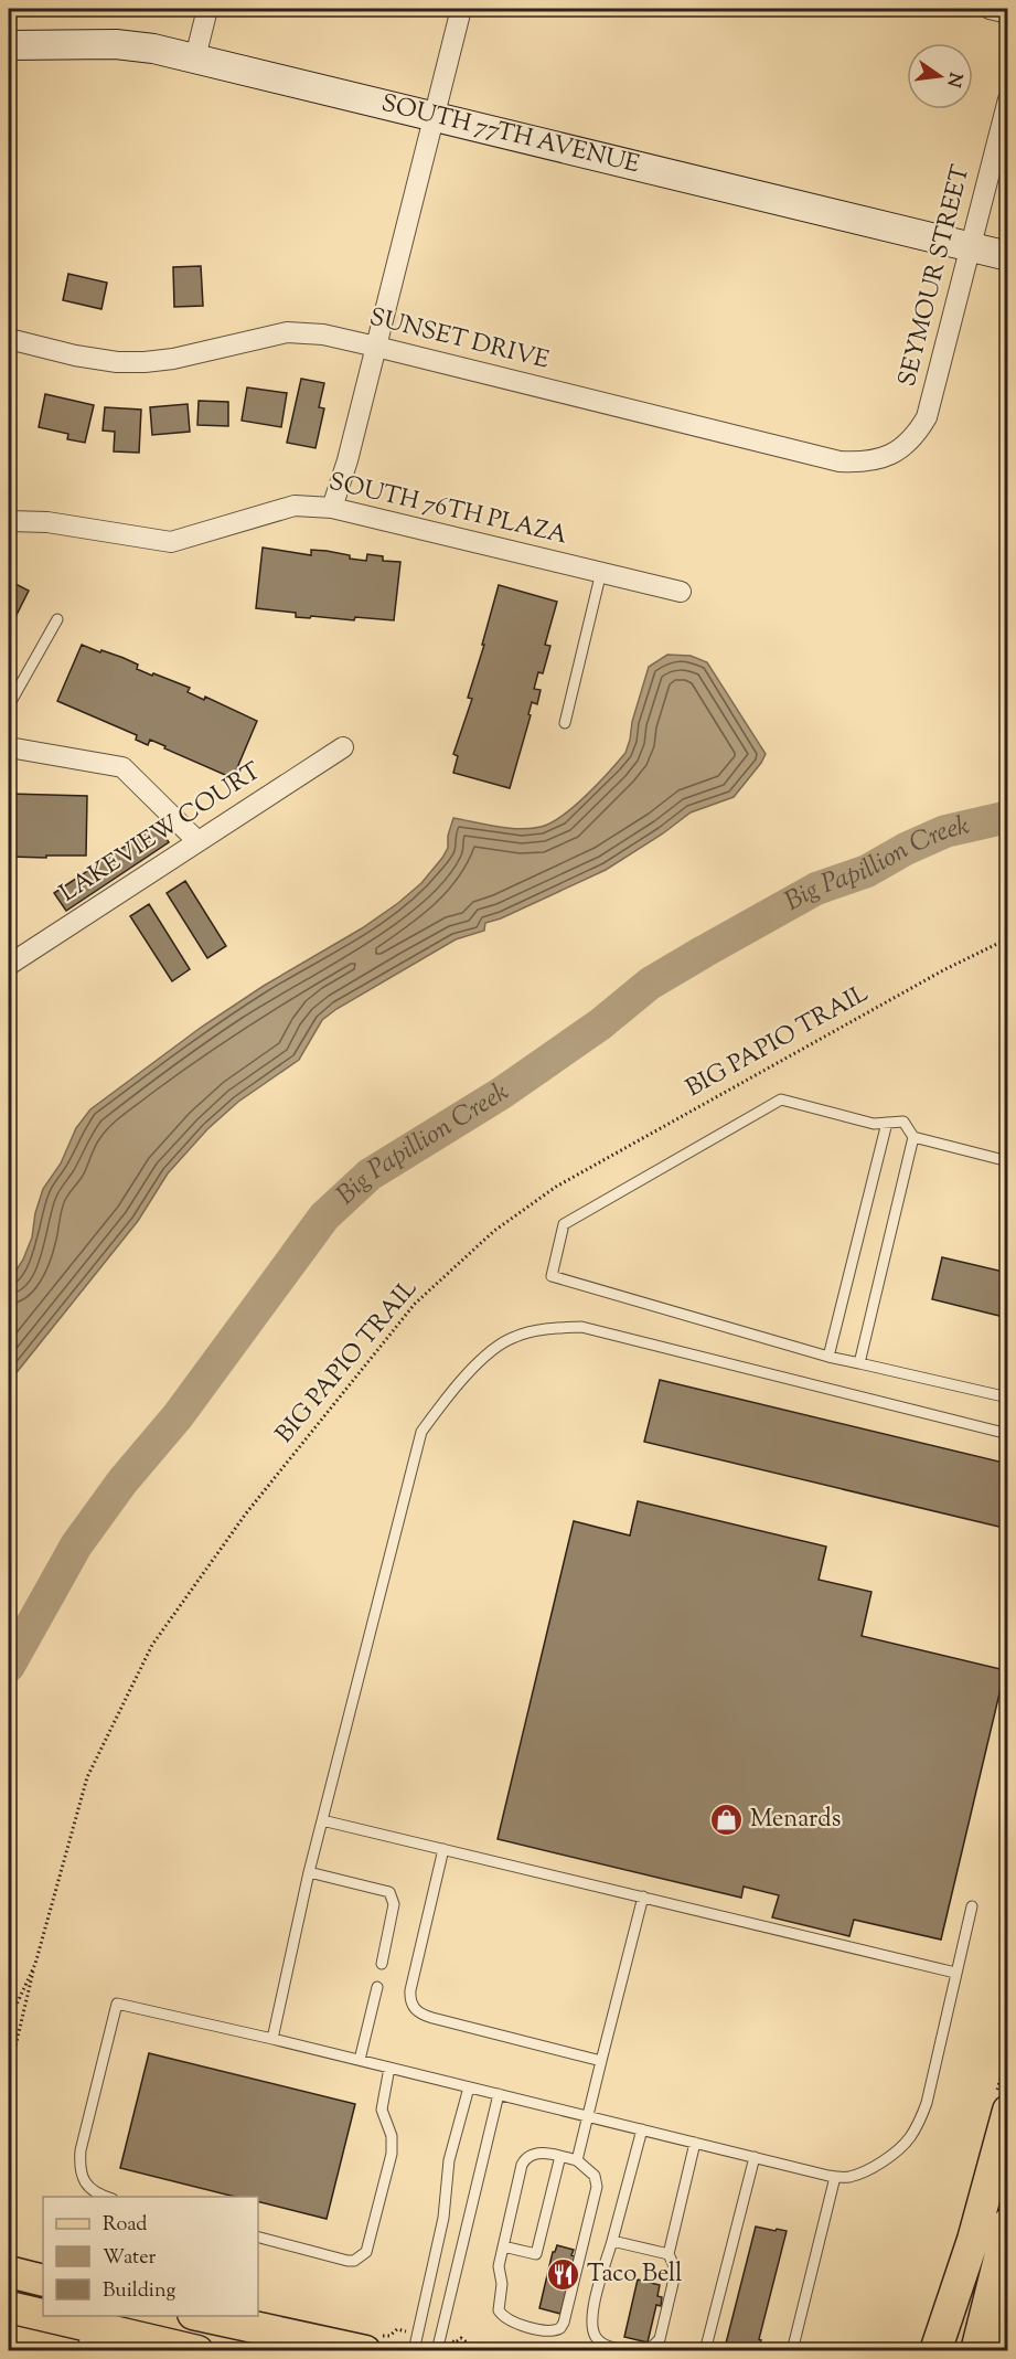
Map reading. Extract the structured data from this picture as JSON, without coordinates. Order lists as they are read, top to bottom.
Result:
{
  "streets": {
    "street": [
      "SOUTH 77TH AVENUE",
      "SEYMOUR STREET",
      "SUNSET DRIVE",
      "SOUTH 76TH PLAZA",
      "LAKEVIEW COURT"
    ],
    "path": ["BIG PAPIO TRAIL"]
  },
  "crossings": [
    ["SOUTH 77TH AVENUE", "SEYMOUR STREET"],
    ["SEYMOUR STREET", "SUNSET DRIVE"]
  ],
  "water": ["Big Papillion Creek"],
  "places": {
    "shop": ["Menards"],
    "restaurant": ["Taco Bell"]
  },
  "legend": ["Road", "Water", "Building"],
  "north": "right"
}
